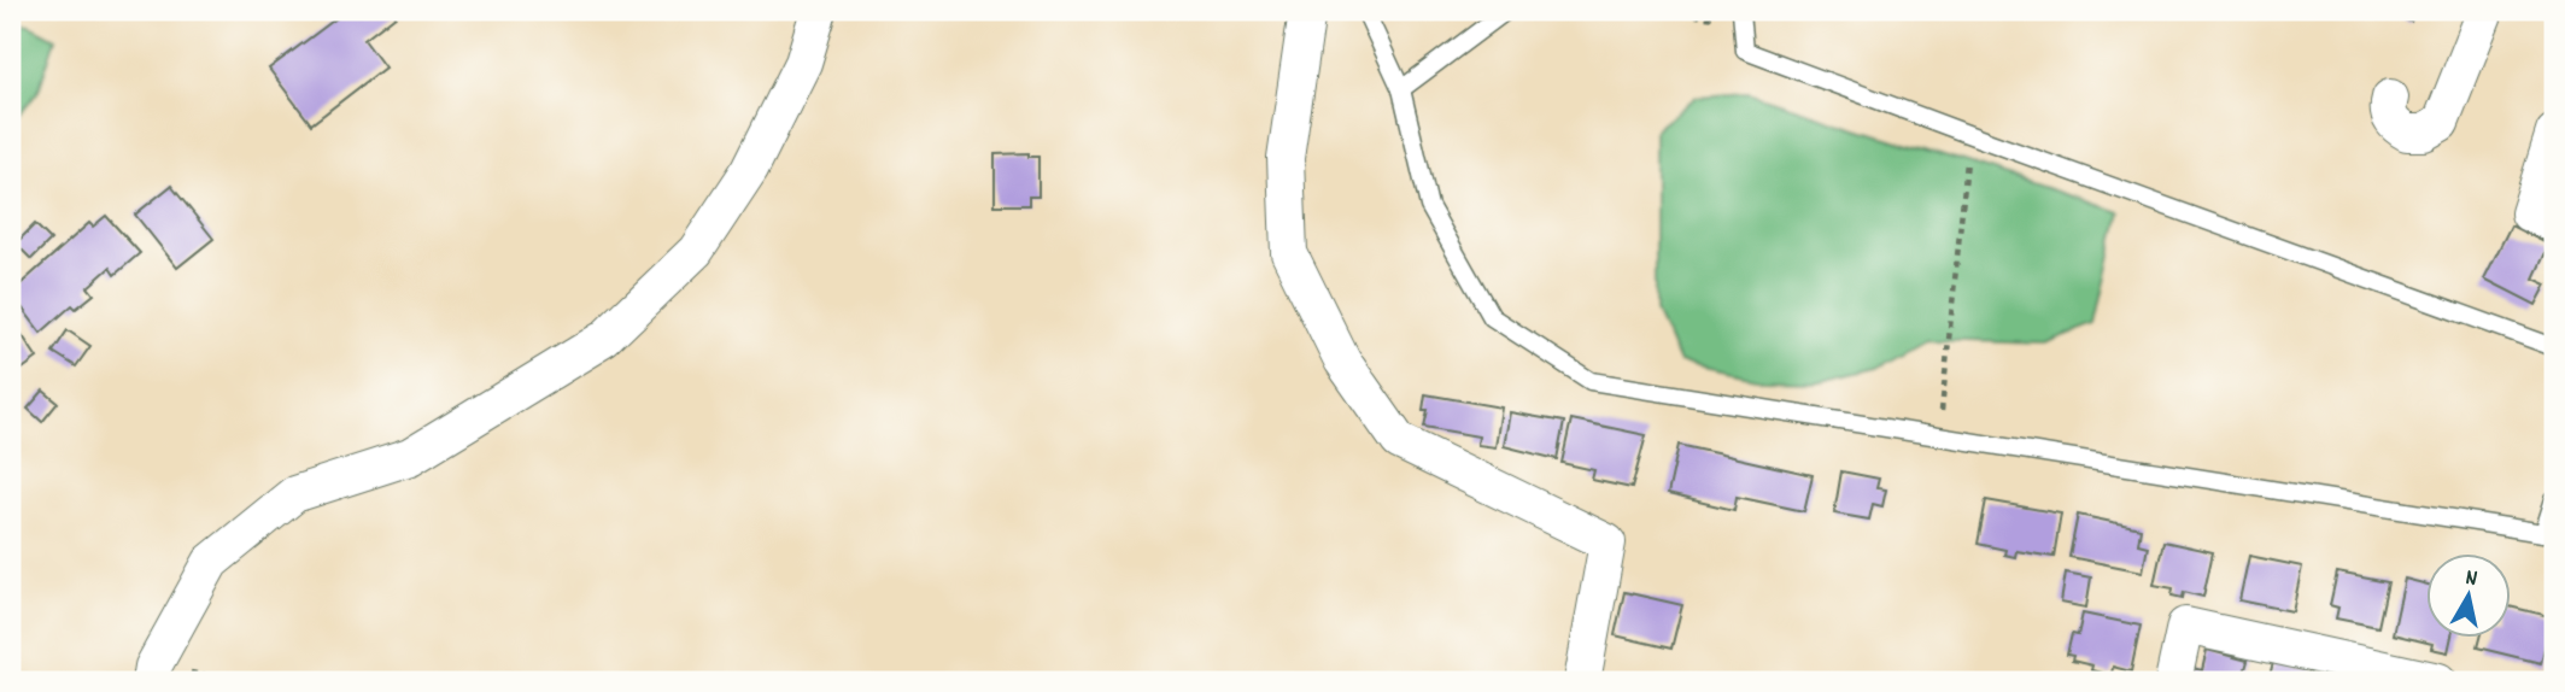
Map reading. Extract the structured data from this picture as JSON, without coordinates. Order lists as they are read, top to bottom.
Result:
{
  "north": "top"
}
